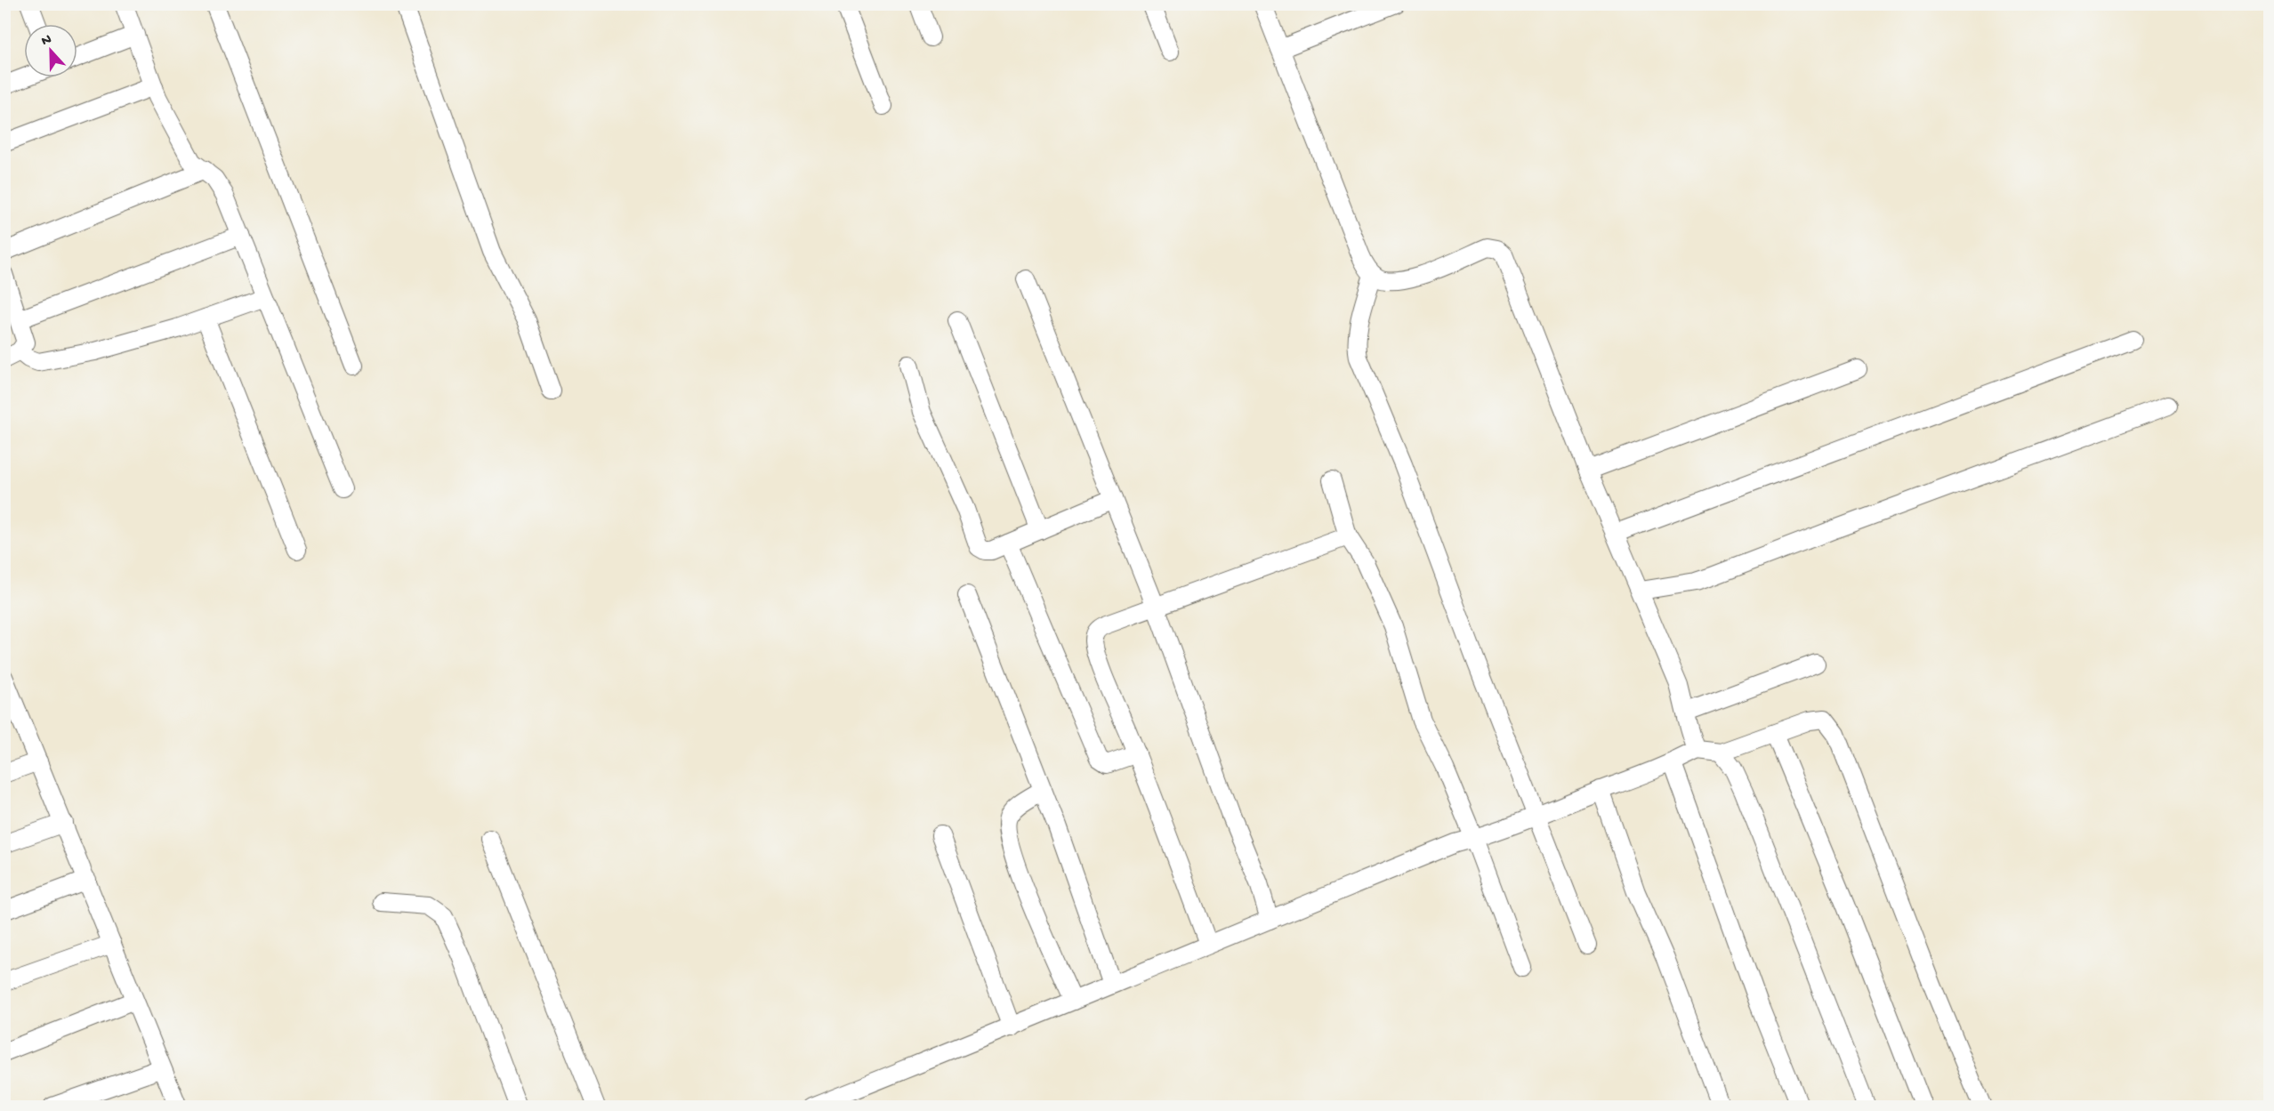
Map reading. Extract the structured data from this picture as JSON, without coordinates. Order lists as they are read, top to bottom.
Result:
{
  "north": "top"
}
